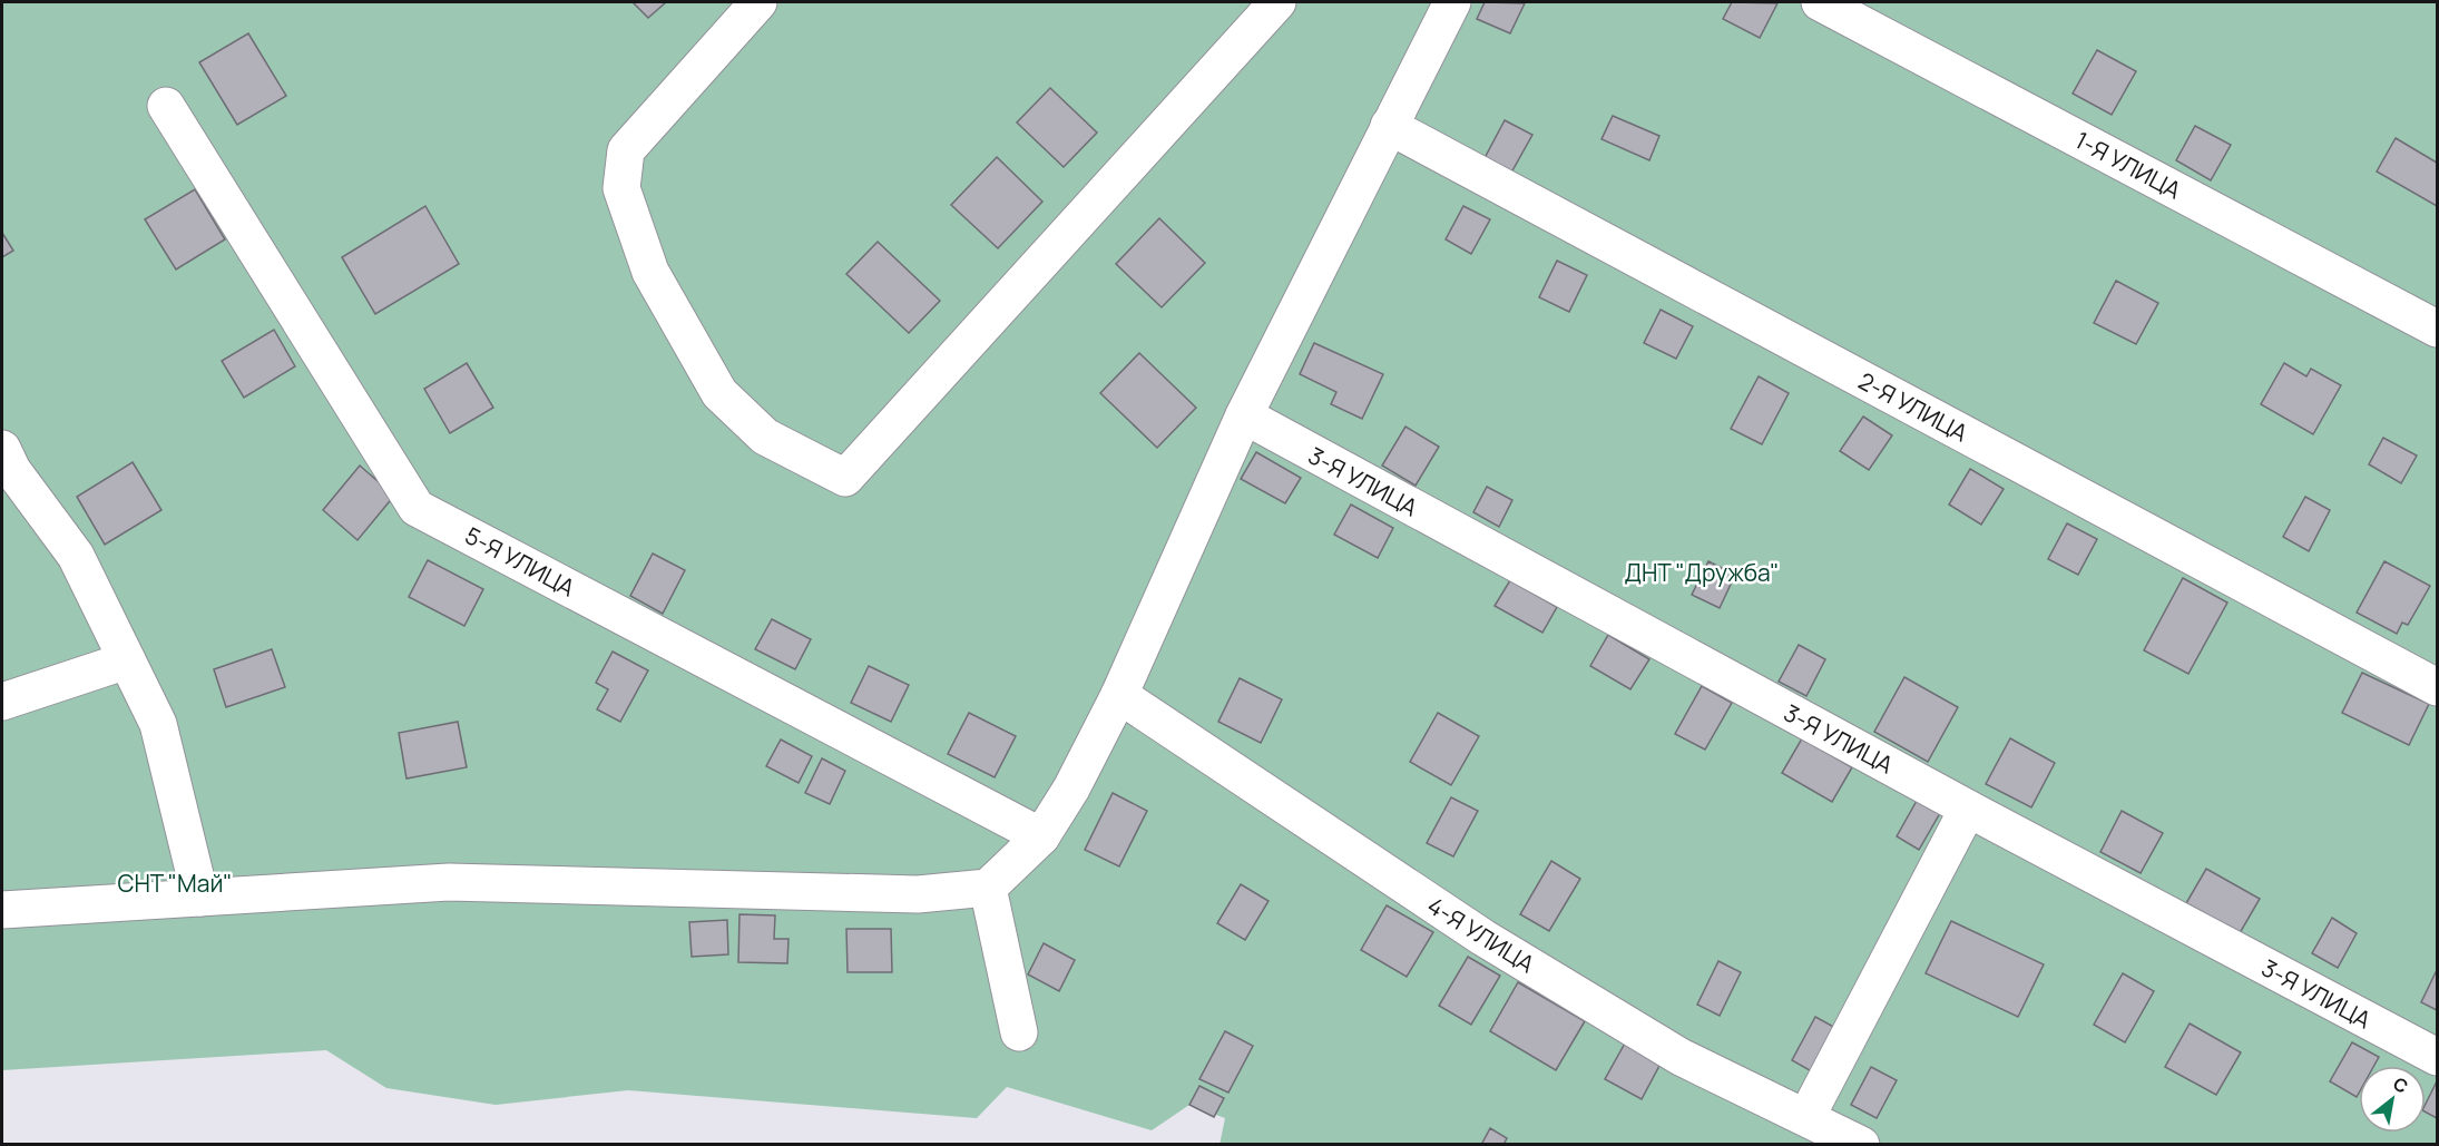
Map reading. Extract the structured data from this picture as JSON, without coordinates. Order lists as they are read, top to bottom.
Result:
{
  "streets": {
    "street": [
      "1-Я УЛИЦА",
      "2-Я УЛИЦА",
      "3-Я УЛИЦА",
      "5-Я УЛИЦА",
      "4-Я УЛИЦА"
    ]
  },
  "parks": ["ДНТ \"Дружба\"", "СНТ \"Май\""],
  "north": "top right"
}
